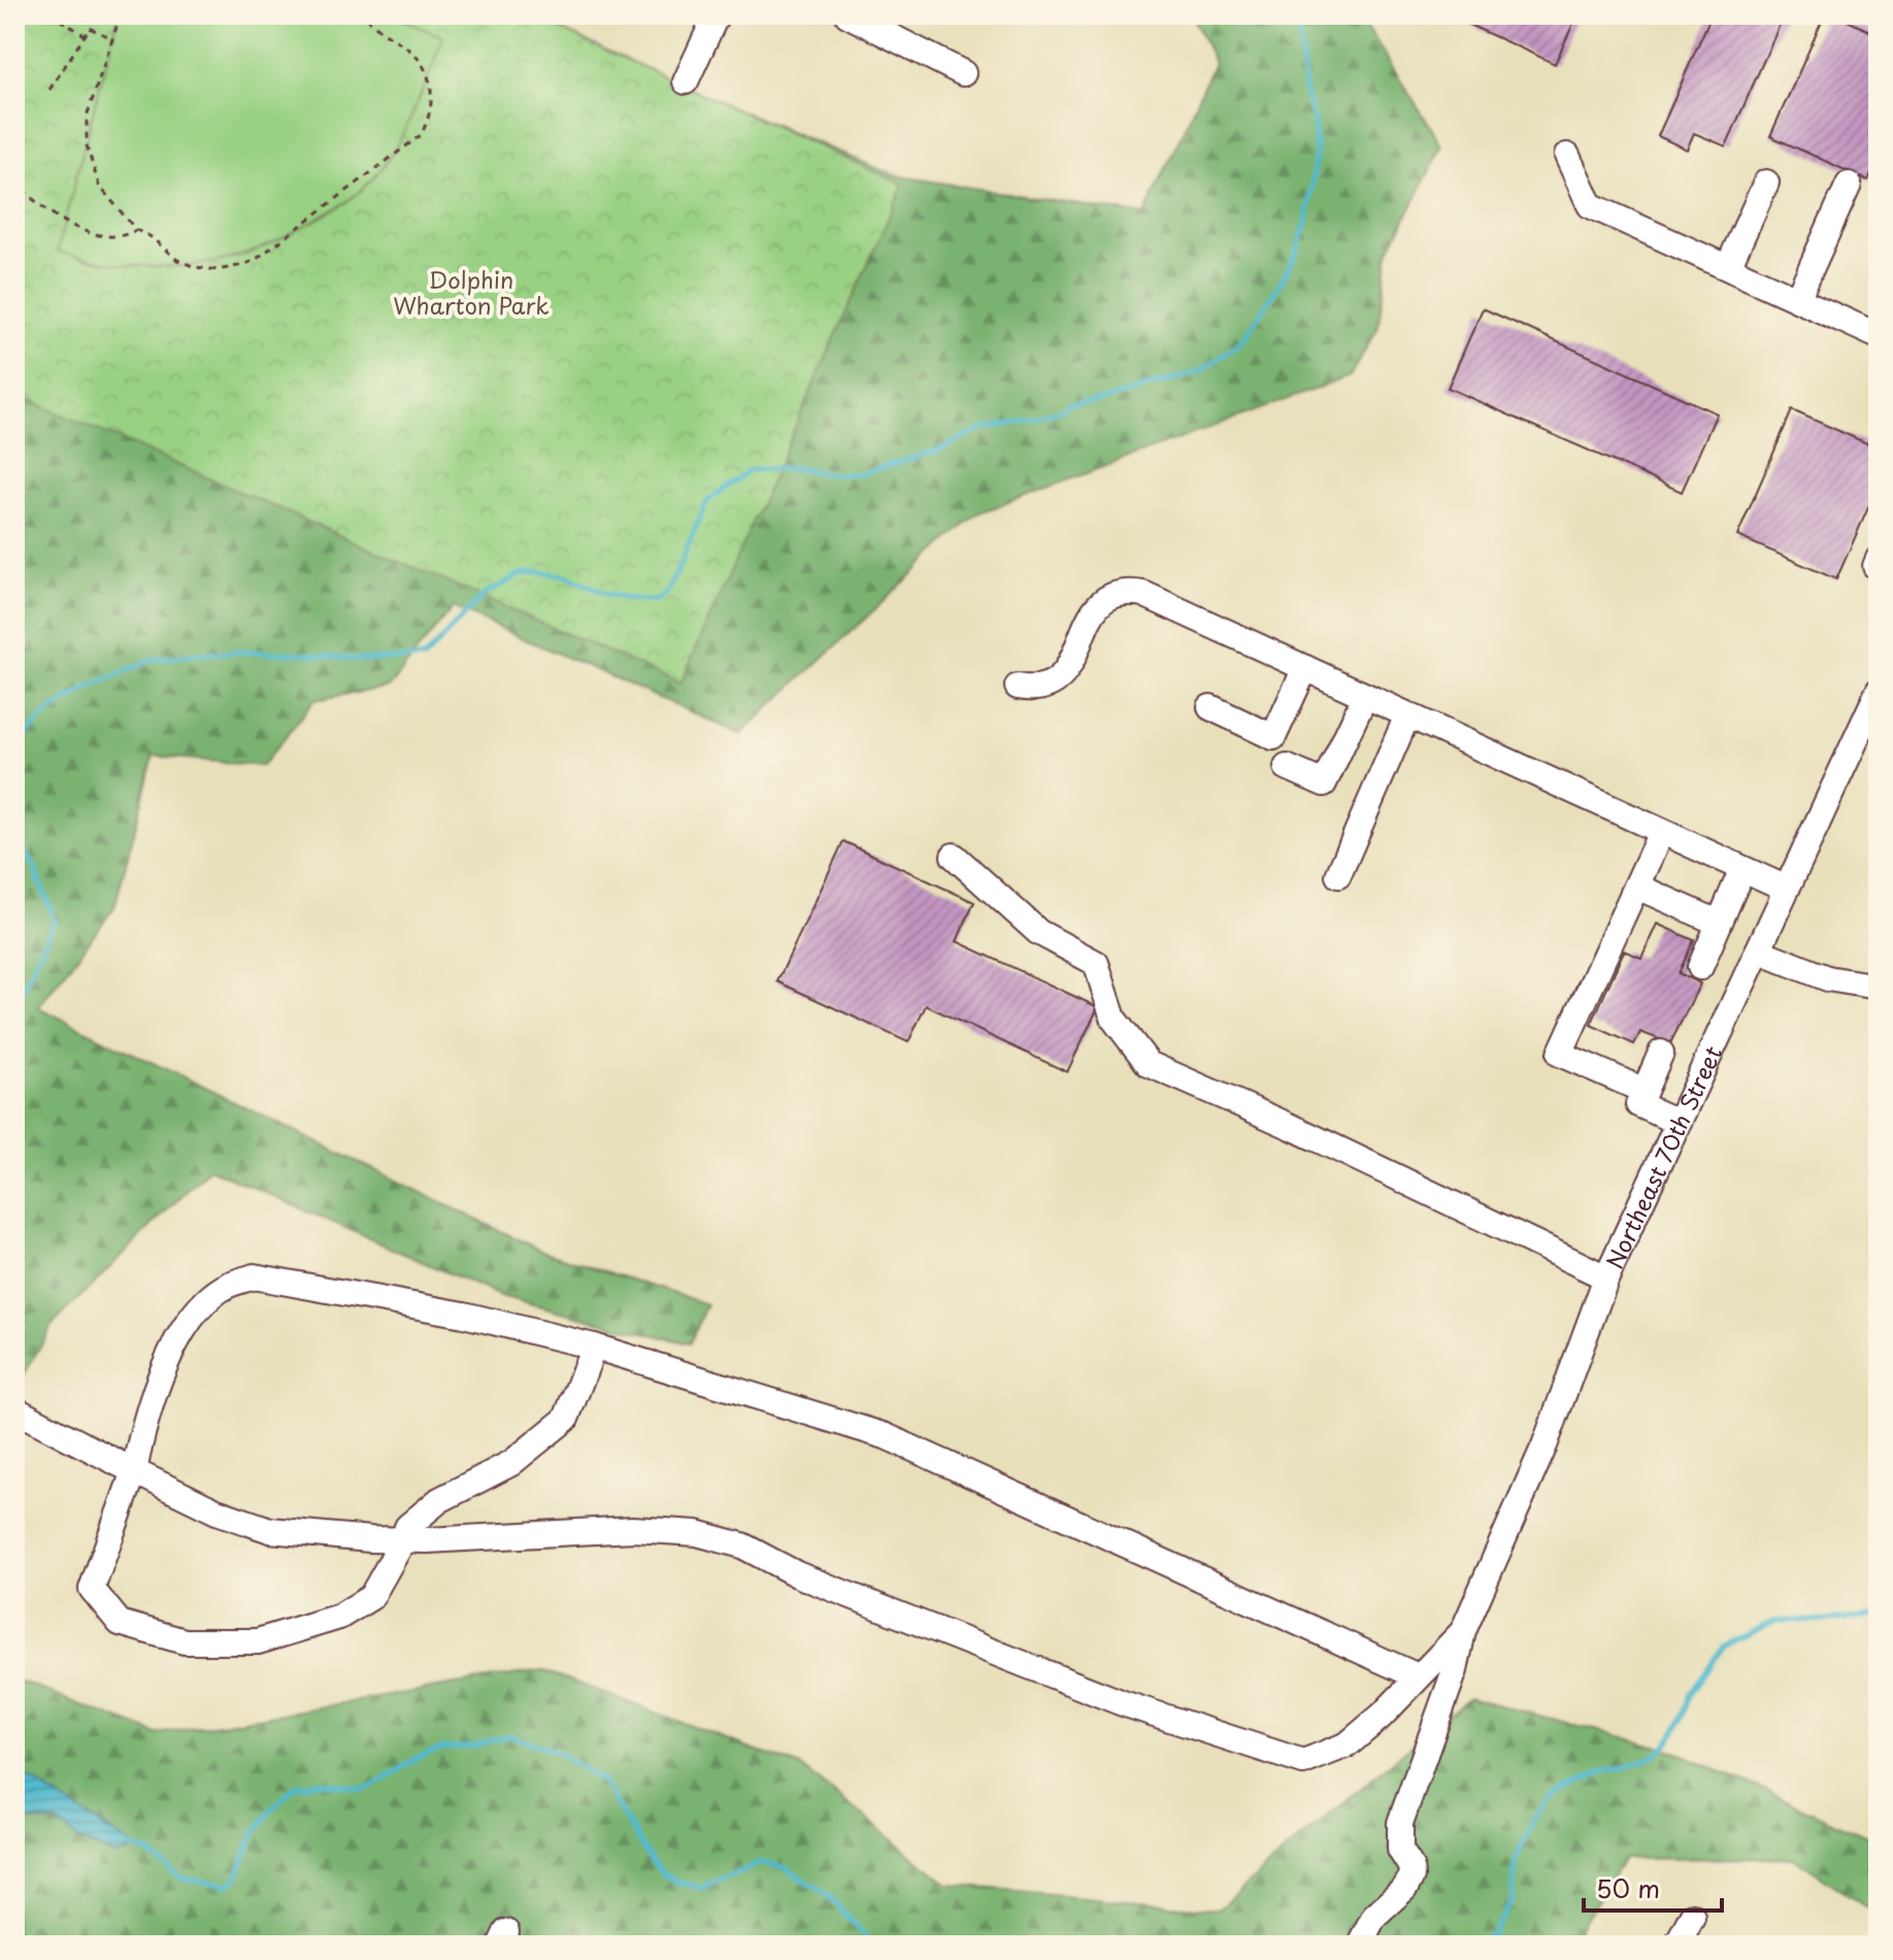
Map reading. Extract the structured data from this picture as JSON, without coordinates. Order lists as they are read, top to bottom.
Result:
{
  "streets": {
    "street": ["Northeast 70th Street"]
  },
  "parks": ["Dolphin Wharton Park"],
  "scale_bar": "50 m"
}
